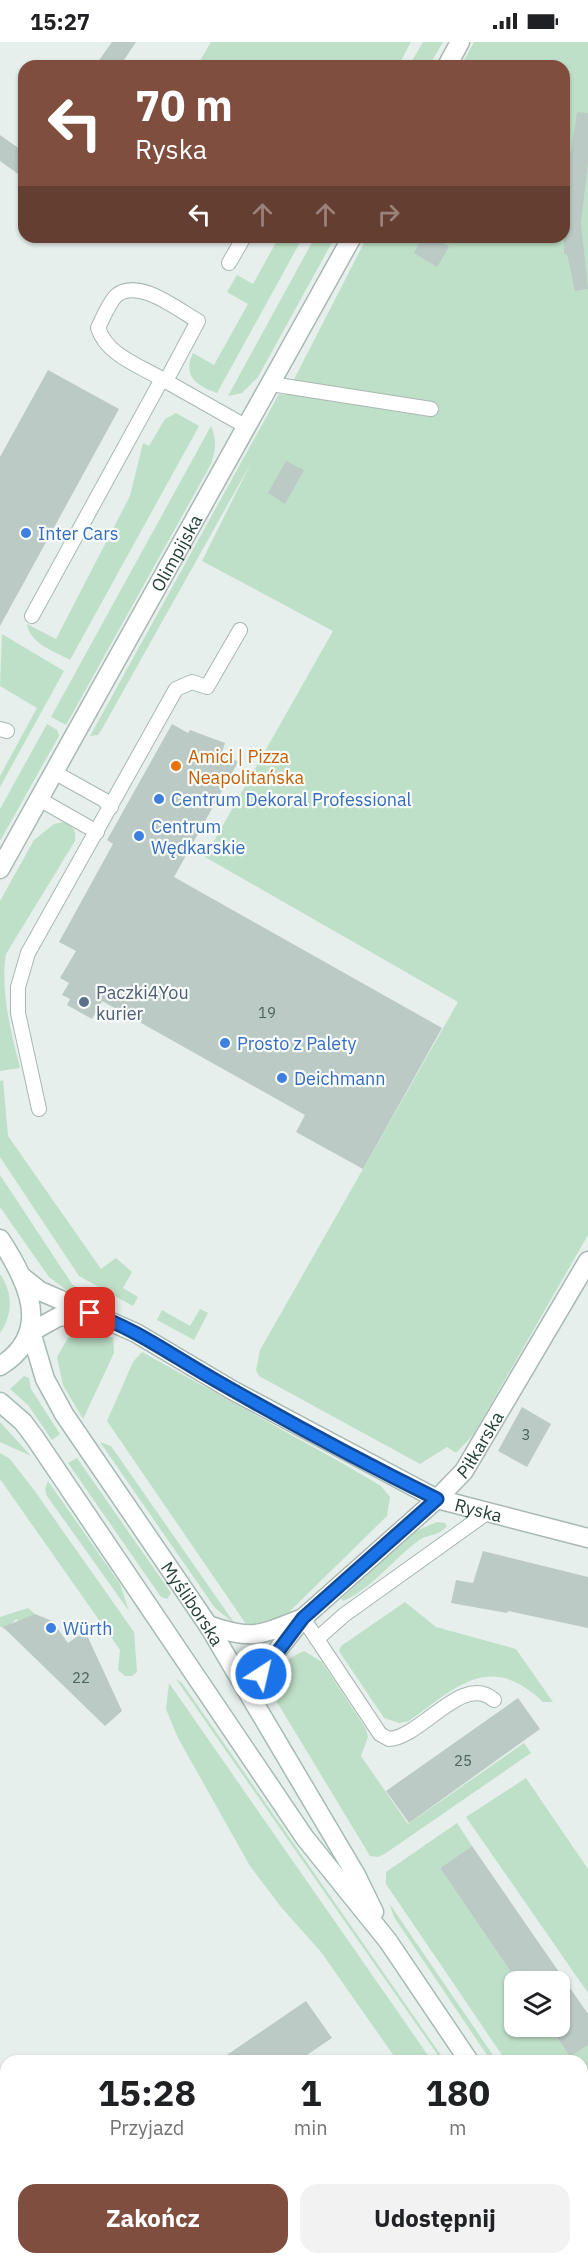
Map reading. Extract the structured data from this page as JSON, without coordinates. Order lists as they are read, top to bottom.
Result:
{
  "streets": {
    "street": [
      "Olimpijska",
      "Piłkarska",
      "Ryska",
      "Myśliborska"
    ]
  },
  "crossings": [
    ["Piłkarska", "Ryska"],
    ["Piłkarska", "Myśliborska"],
    ["Ryska", "Myśliborska"]
  ],
  "places": [
    "Inter Cars",
    "Amici | Pizza Neapolitańska",
    "Centrum Dekoral Professional",
    "Centrum Wędkarskie",
    "Paczki4You kurier",
    "Prosto z Palety",
    "Deichmann",
    "Würth"
  ],
  "house_numbers": [
    "19",
    "3",
    "22",
    "25"
  ],
  "page": {
    "status": "15:27",
    "turn": ["70 m", "Ryska"],
    "eta": [
      "15:28",
      "Przyjazd",
      "1",
      "min",
      "180",
      "m"
    ],
    "buttons": ["Zakończ", "Udostępnij"]
  }
}
